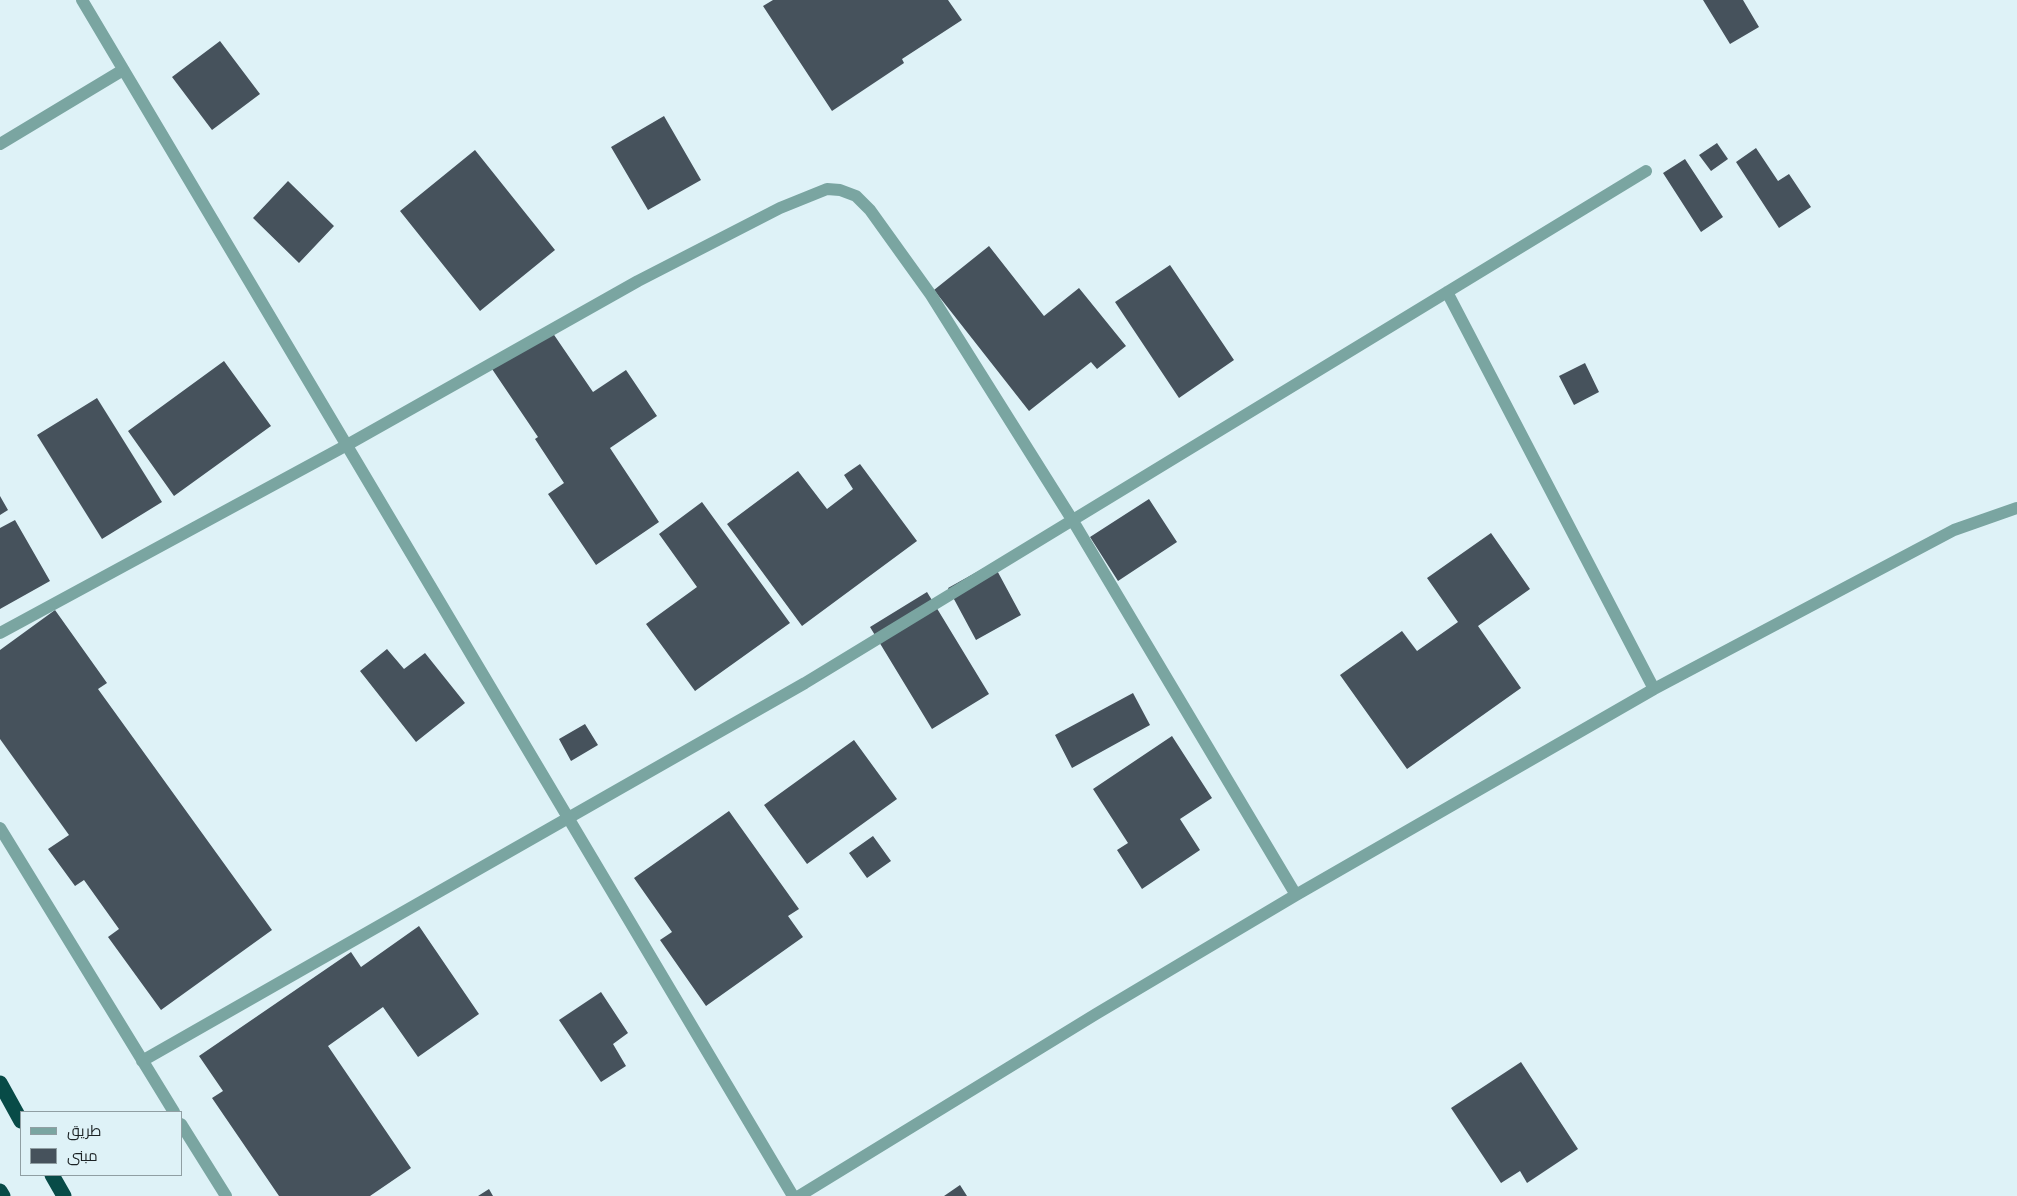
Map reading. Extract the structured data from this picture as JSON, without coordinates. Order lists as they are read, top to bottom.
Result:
{
  "legend": ["طريق", "مبنى"]
}
